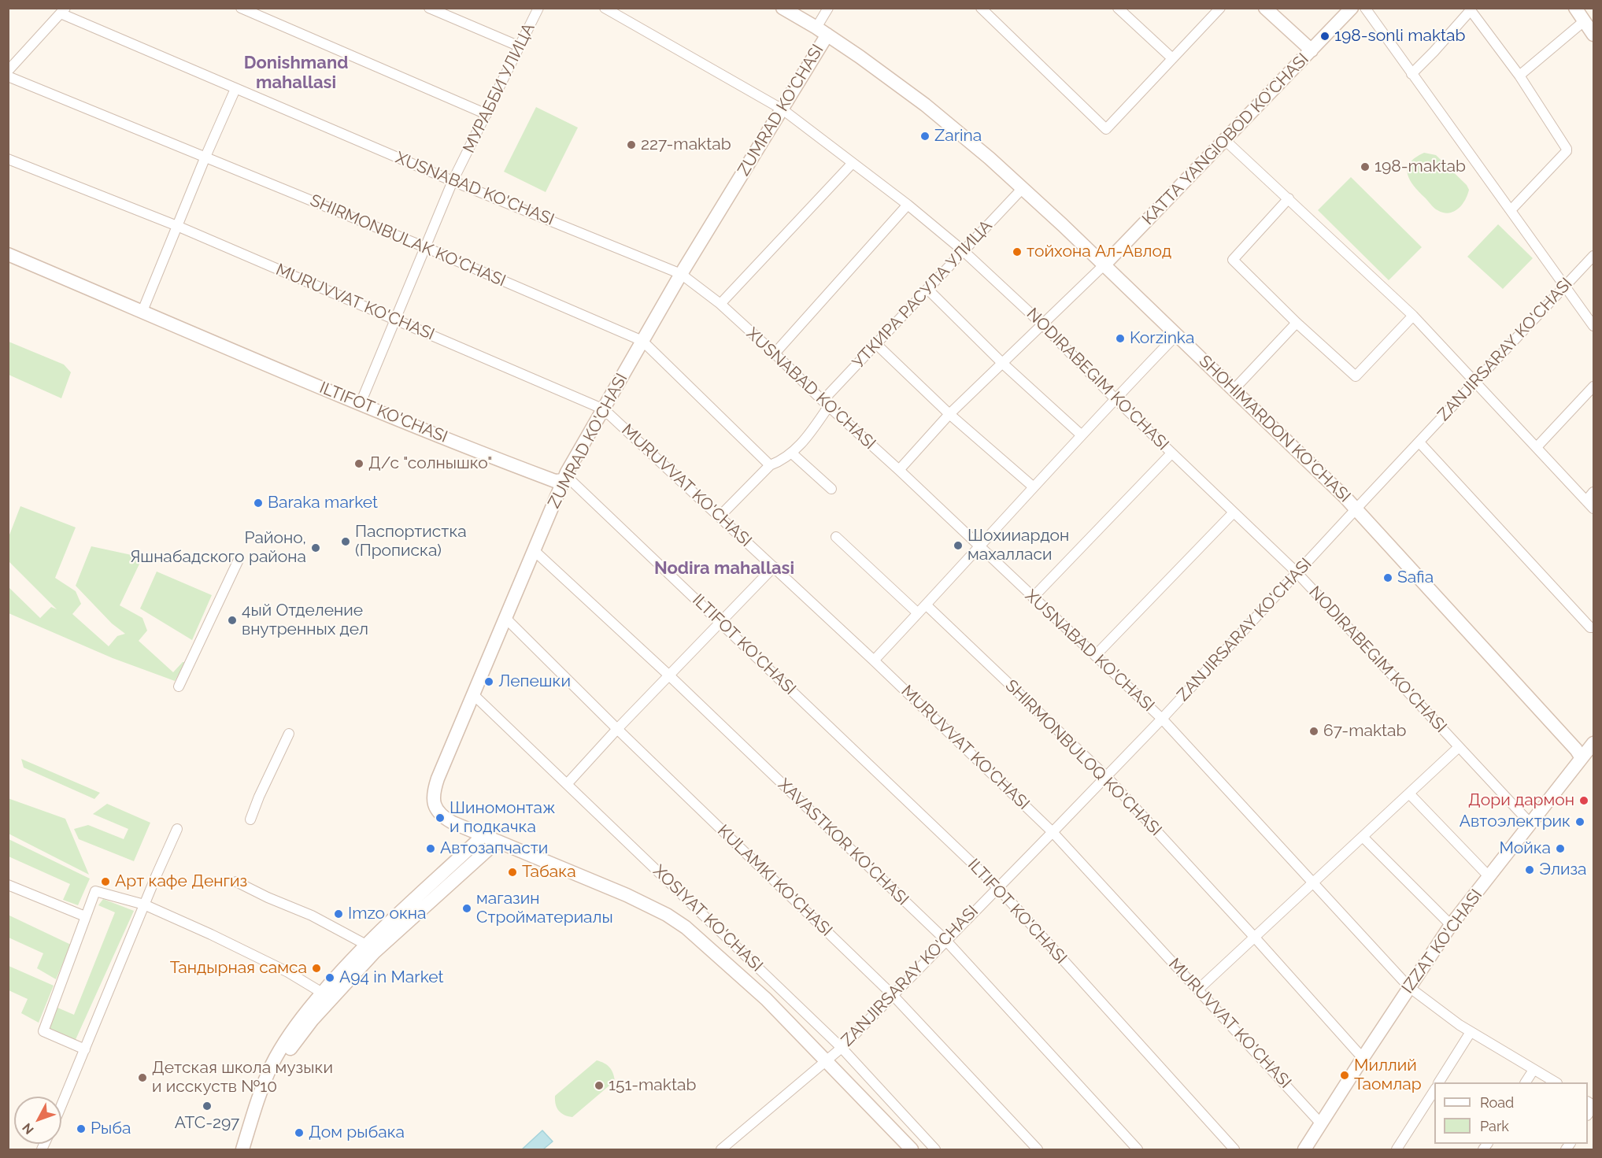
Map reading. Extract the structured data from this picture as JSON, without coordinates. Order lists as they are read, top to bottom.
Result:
{
  "streets": {
    "main road": [
      "ZUMRAD KO'CHASI",
      "KATTA YANGIOBOD KO'CHASI",
      "ILTIFOT KO'CHASI",
      "SHOHIMARDON KO'CHASI",
      "XOSIYAT KO'CHASI",
      "IZZAT KO'CHASI"
    ],
    "street": [
      "МУРАББИ УЛИЦА",
      "XUSNABAD KO'CHASI",
      "SHIRMONBULAK KO'CHASI",
      "УТКИРА РАСУЛА УЛИЦА",
      "MURUVVAT KO'CHASI",
      "ZANJIRSARAY KO'CHASI",
      "NODIRABEGIM KO'CHASI",
      "SHIRMONBULOQ KO'CHASI",
      "XAVASTKOR KO'CHASI",
      "KULAMKI KO'CHASI"
    ]
  },
  "crossings": [
    ["МУРАББИ УЛИЦА", "XUSNABAD KO'CHASI"],
    ["МУРАББИ УЛИЦА", "SHIRMONBULAK KO'CHASI"],
    ["МУРАББИ УЛИЦА", "MURUVVAT KO'CHASI"],
    ["МУРАББИ УЛИЦА", "ILTIFOT KO'CHASI"],
    ["ZUMRAD KO'CHASI", "XUSNABAD KO'CHASI"],
    ["ZUMRAD KO'CHASI", "SHIRMONBULAK KO'CHASI"],
    ["ZUMRAD KO'CHASI", "MURUVVAT KO'CHASI"],
    ["ZUMRAD KO'CHASI", "NODIRABEGIM KO'CHASI"],
    ["ZUMRAD KO'CHASI", "ILTIFOT KO'CHASI"],
    ["ZUMRAD KO'CHASI", "SHOHIMARDON KO'CHASI"],
    ["ZUMRAD KO'CHASI", "XAVASTKOR KO'CHASI"],
    ["ZUMRAD KO'CHASI", "KULAMKI KO'CHASI"],
    ["ZUMRAD KO'CHASI", "XOSIYAT KO'CHASI"],
    ["KATTA YANGIOBOD KO'CHASI", "XUSNABAD KO'CHASI"],
    ["KATTA YANGIOBOD KO'CHASI", "NODIRABEGIM KO'CHASI"],
    ["KATTA YANGIOBOD KO'CHASI", "SHOHIMARDON KO'CHASI"],
    ["XUSNABAD KO'CHASI", "УТКИРА РАСУЛА УЛИЦА"],
    ["XUSNABAD KO'CHASI", "ZANJIRSARAY KO'CHASI"],
    ["XUSNABAD KO'CHASI", "IZZAT KO'CHASI"],
    ["SHIRMONBULAK KO'CHASI", "УТКИРА РАСУЛА УЛИЦА"],
    ["УТКИРА РАСУЛА УЛИЦА", "MURUVVAT KO'CHASI"],
    ["УТКИРА РАСУЛА УЛИЦА", "NODIRABEGIM KO'CHASI"],
    ["УТКИРА РАСУЛА УЛИЦА", "SHOHIMARDON KO'CHASI"],
    ["MURUVVAT KO'CHASI", "ZANJIRSARAY KO'CHASI"],
    ["MURUVVAT KO'CHASI", "IZZAT KO'CHASI"],
    ["ZANJIRSARAY KO'CHASI", "NODIRABEGIM KO'CHASI"],
    ["ZANJIRSARAY KO'CHASI", "ILTIFOT KO'CHASI"],
    ["ZANJIRSARAY KO'CHASI", "SHOHIMARDON KO'CHASI"],
    ["ZANJIRSARAY KO'CHASI", "SHIRMONBULOQ KO'CHASI"],
    ["ZANJIRSARAY KO'CHASI", "XAVASTKOR KO'CHASI"],
    ["ZANJIRSARAY KO'CHASI", "KULAMKI KO'CHASI"],
    ["ZANJIRSARAY KO'CHASI", "XOSIYAT KO'CHASI"],
    ["NODIRABEGIM KO'CHASI", "IZZAT KO'CHASI"],
    ["SHOHIMARDON KO'CHASI", "IZZAT KO'CHASI"],
    ["SHIRMONBULOQ KO'CHASI", "IZZAT KO'CHASI"]
  ],
  "districts": ["Donishmand mahallasi", "Nodira mahallasi"],
  "places": [
    "198-sonli maktab",
    "Zarina",
    "227-maktab",
    "198-maktab",
    "тойхона Ал-Авлод",
    "Korzinka",
    "Д/с \"солнышко\"",
    "Baraka market",
    "Паспортистка (Прописка)",
    "Шохииардон махалласи",
    "Районо, Яшнабадского района",
    "Safia",
    "4ый Отделение внутренных дел",
    "Лепешки",
    "67-maktab",
    "Дори дармон",
    "Шиномонтаж и подкачка",
    "Автоэлектрик",
    "Автозапчасти",
    "Мойка",
    "Элиза",
    "Табака",
    "Арт кафе Денгиз",
    "магазин Стройматериалы",
    "Imzo окна",
    "Тандырная самса",
    "A94 in Market",
    "Миллий Таомлар",
    "Детская школа музыки и исскуств №10",
    "151-maktab",
    "АТС-297",
    "Рыба",
    "Дом рыбака"
  ],
  "legend": ["Road", "Park"],
  "north": "bottom left"
}
